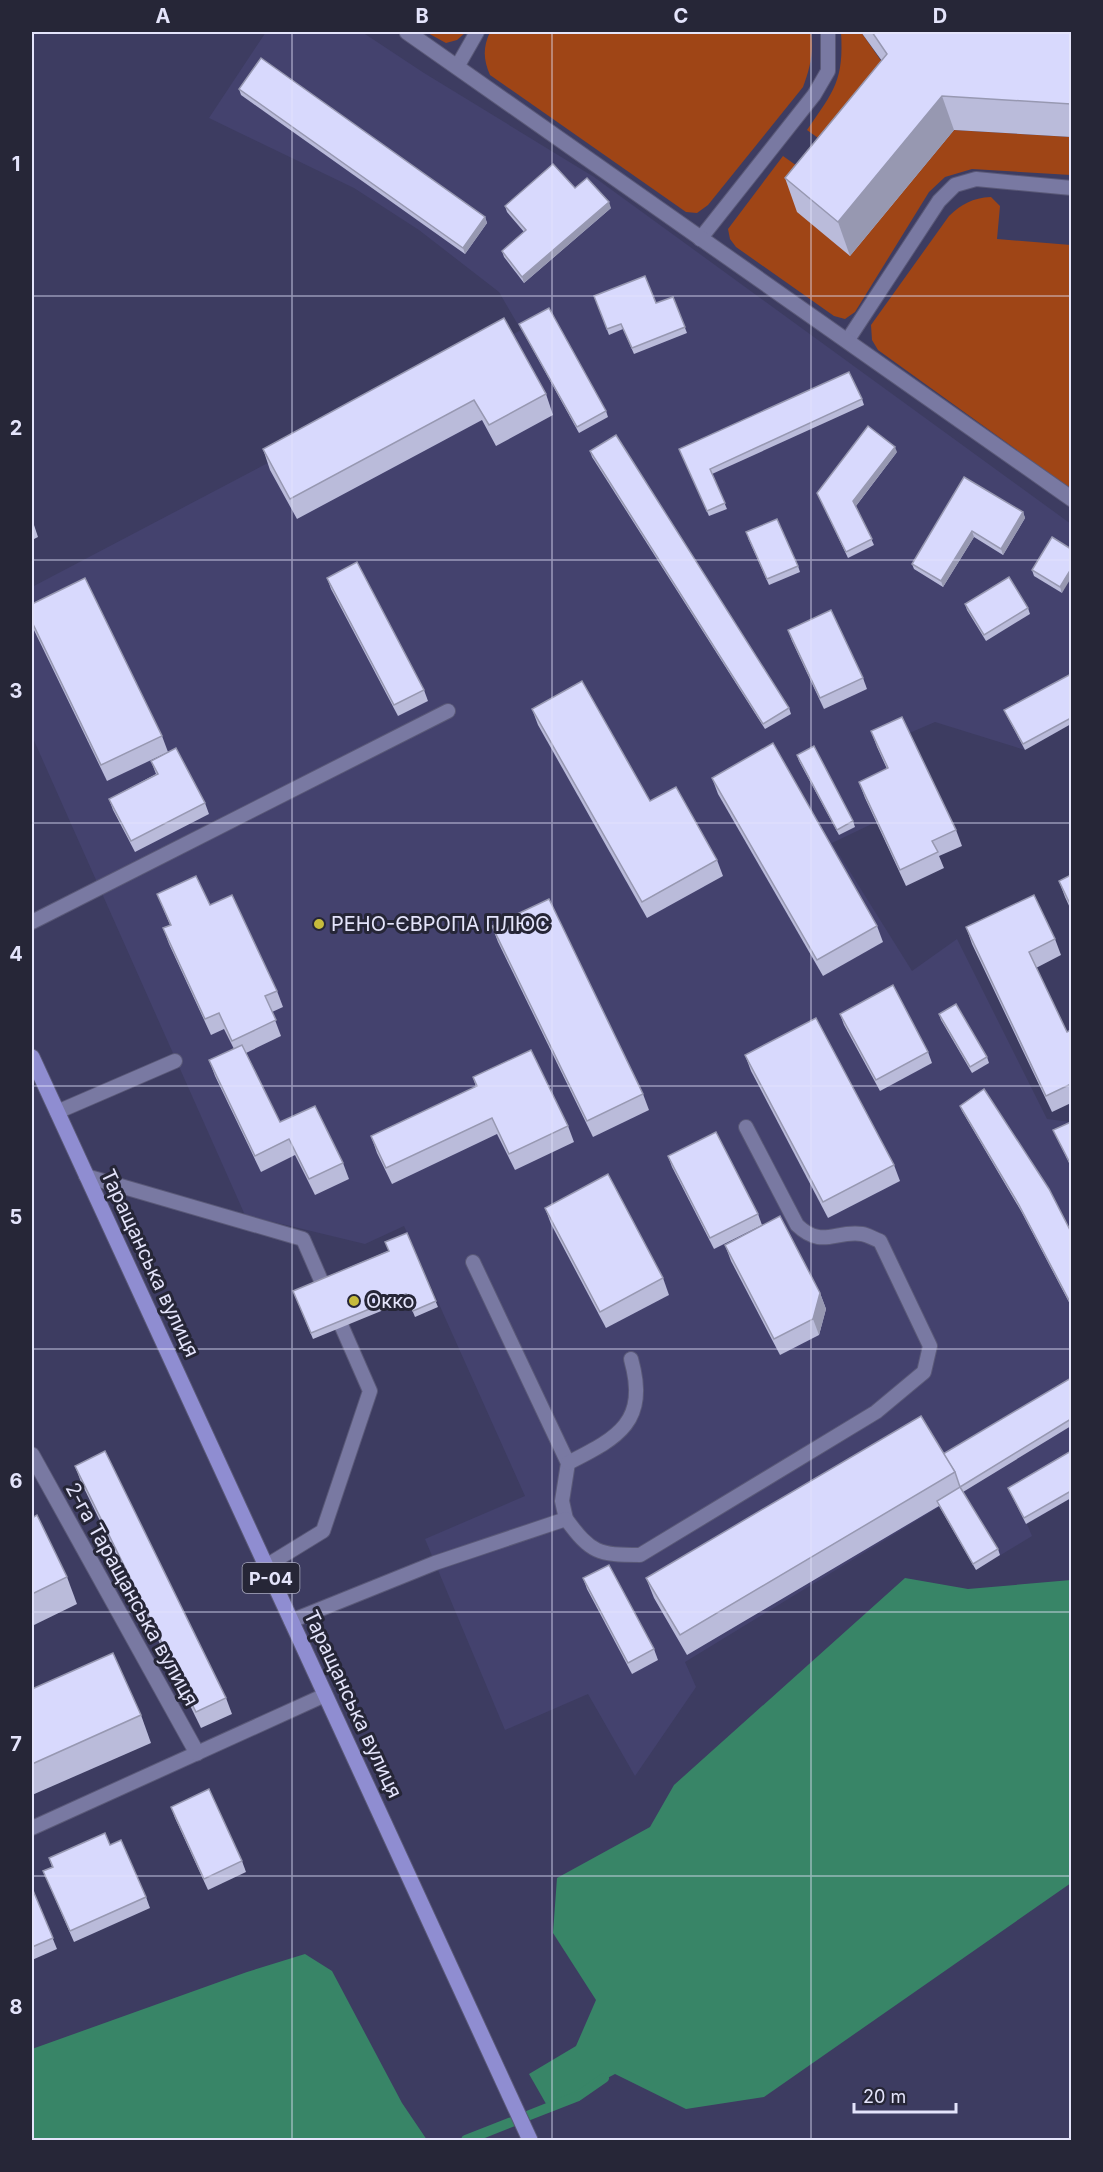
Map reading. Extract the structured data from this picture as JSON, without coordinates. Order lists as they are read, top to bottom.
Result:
{
  "streets": {
    "main road": ["Таращанська вулиця", "Р-04"],
    "street": ["2-га Таращанська вулиця"]
  },
  "places": ["РЕНО-ЄВРОПА ПЛЮС", "Окко"],
  "scale_bar": "20 m",
  "grid": {
    "columns": [
      "A",
      "B",
      "C",
      "D"
    ],
    "rows": [
      "1",
      "2",
      "3",
      "4",
      "5",
      "6",
      "7",
      "8"
    ]
  }
}
